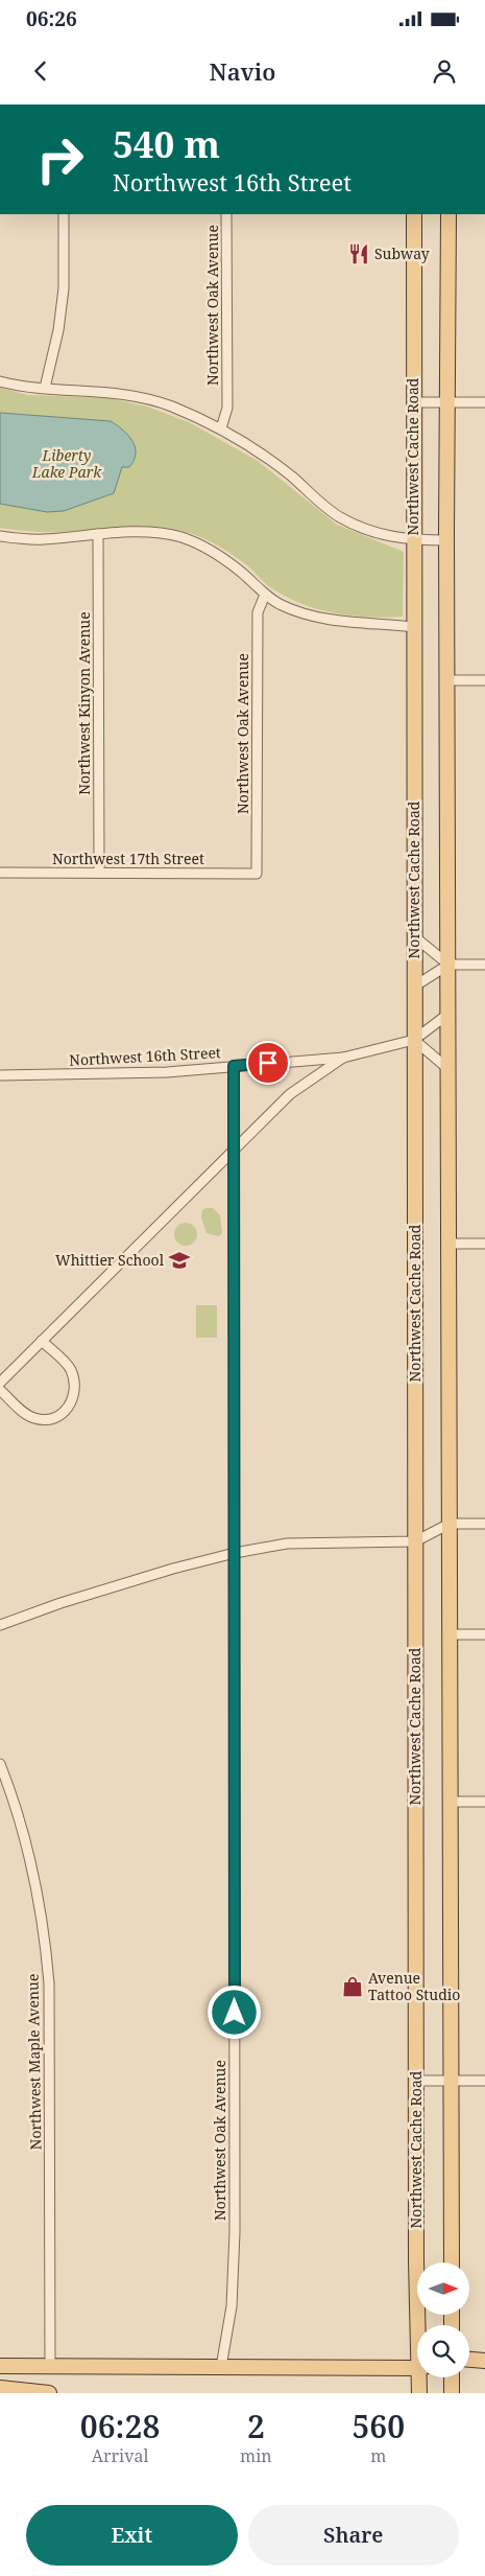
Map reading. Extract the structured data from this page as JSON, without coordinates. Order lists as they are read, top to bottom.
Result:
{
  "streets": {
    "main road": ["Northwest Cache Road"],
    "street": [
      "Northwest Oak Avenue",
      "Northwest Kinyon Avenue",
      "Northwest 17th Street",
      "Northwest 16th Street",
      "Northwest Maple Avenue"
    ]
  },
  "crossings": [
    ["Northwest Oak Avenue", "Northwest 17th Street"],
    ["Northwest Oak Avenue", "Northwest 16th Street"],
    ["Northwest Cache Road", "Northwest 16th Street"],
    ["Northwest Kinyon Avenue", "Northwest 17th Street"]
  ],
  "parks": ["Liberty Lake Park"],
  "places": {
    "restaurant": ["Subway"],
    "school or university": ["Whittier School"],
    "shop": ["Avenue Tattoo Studio"]
  },
  "north": "right",
  "page": {
    "status": "06:26",
    "header": "Navio",
    "turn": ["540 m", "Northwest 16th Street"],
    "eta": [
      "06:28",
      "Arrival",
      "2",
      "min",
      "560",
      "m"
    ],
    "buttons": ["Exit", "Share"]
  }
}
